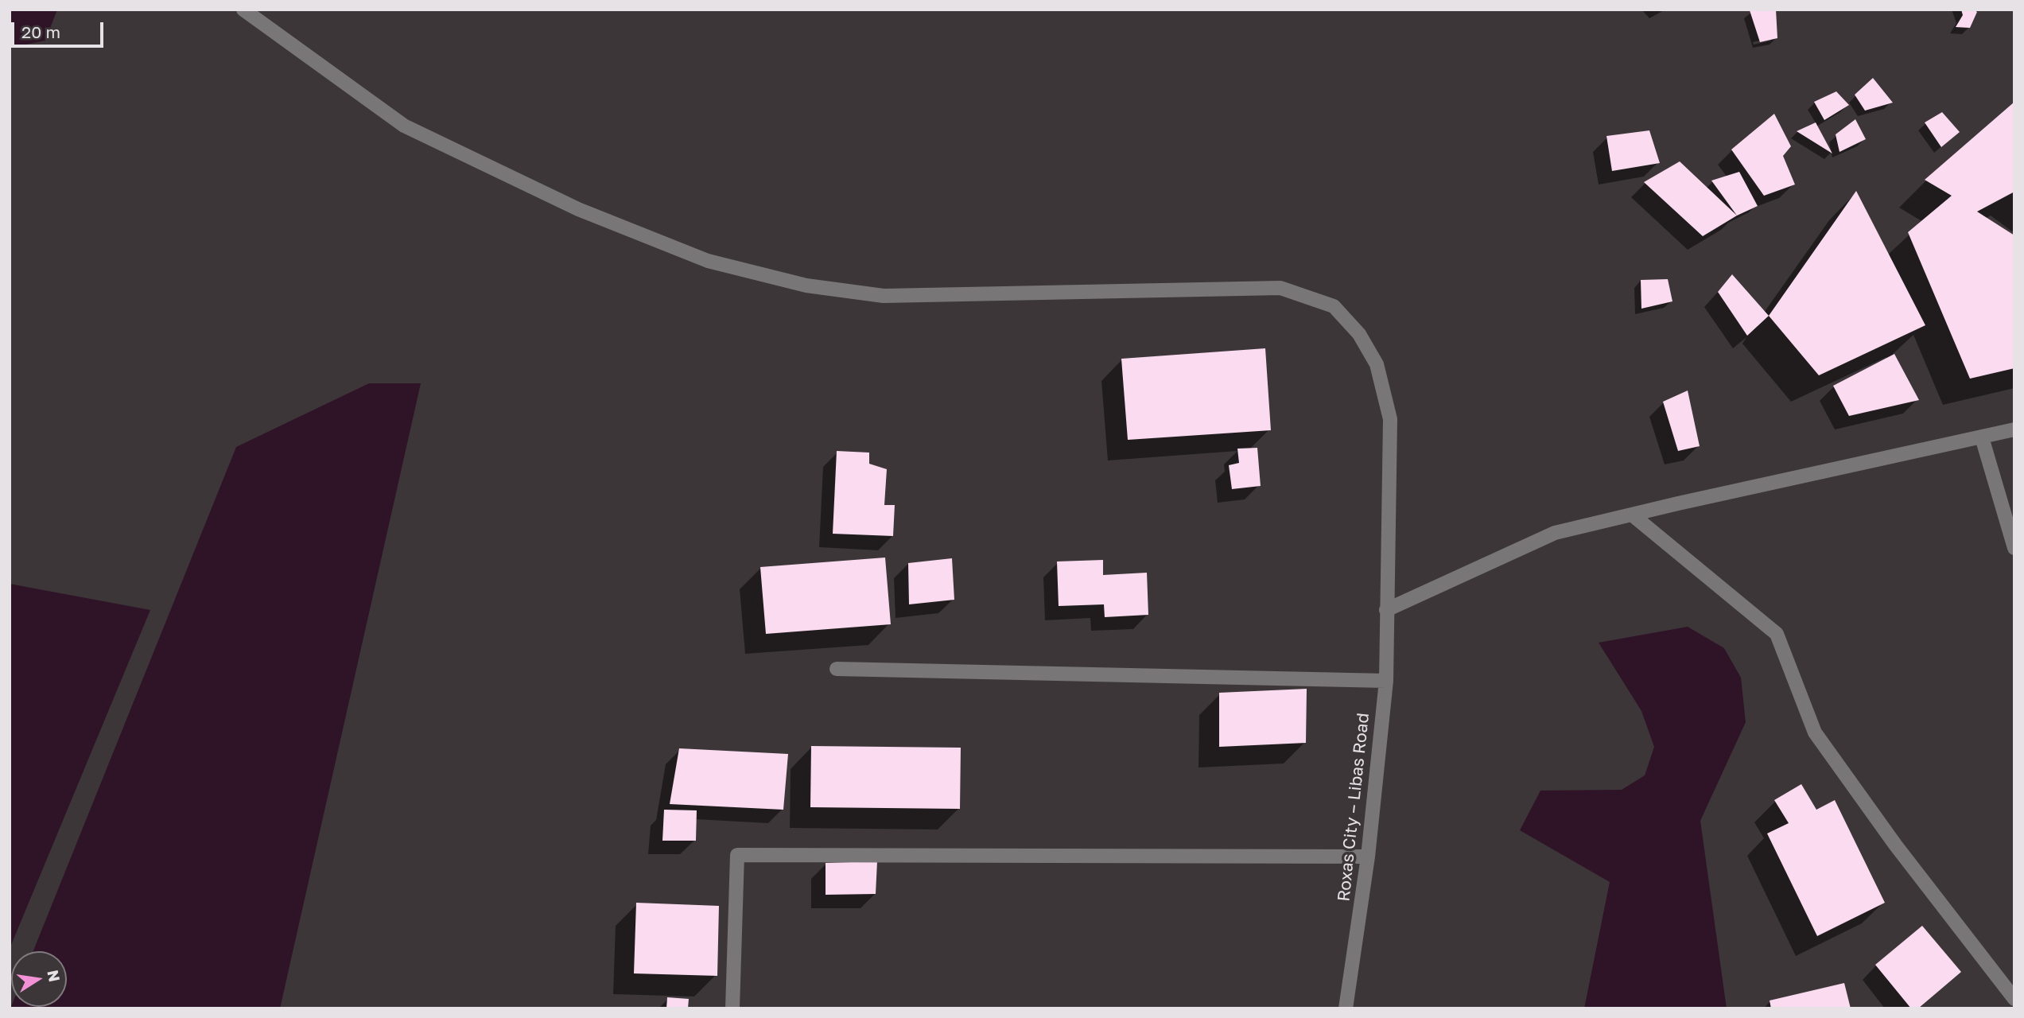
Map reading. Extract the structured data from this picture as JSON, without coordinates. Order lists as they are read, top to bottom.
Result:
{
  "streets": {
    "street": ["Roxas City – Libas Road"]
  },
  "scale_bar": "20 m",
  "north": "right"
}
